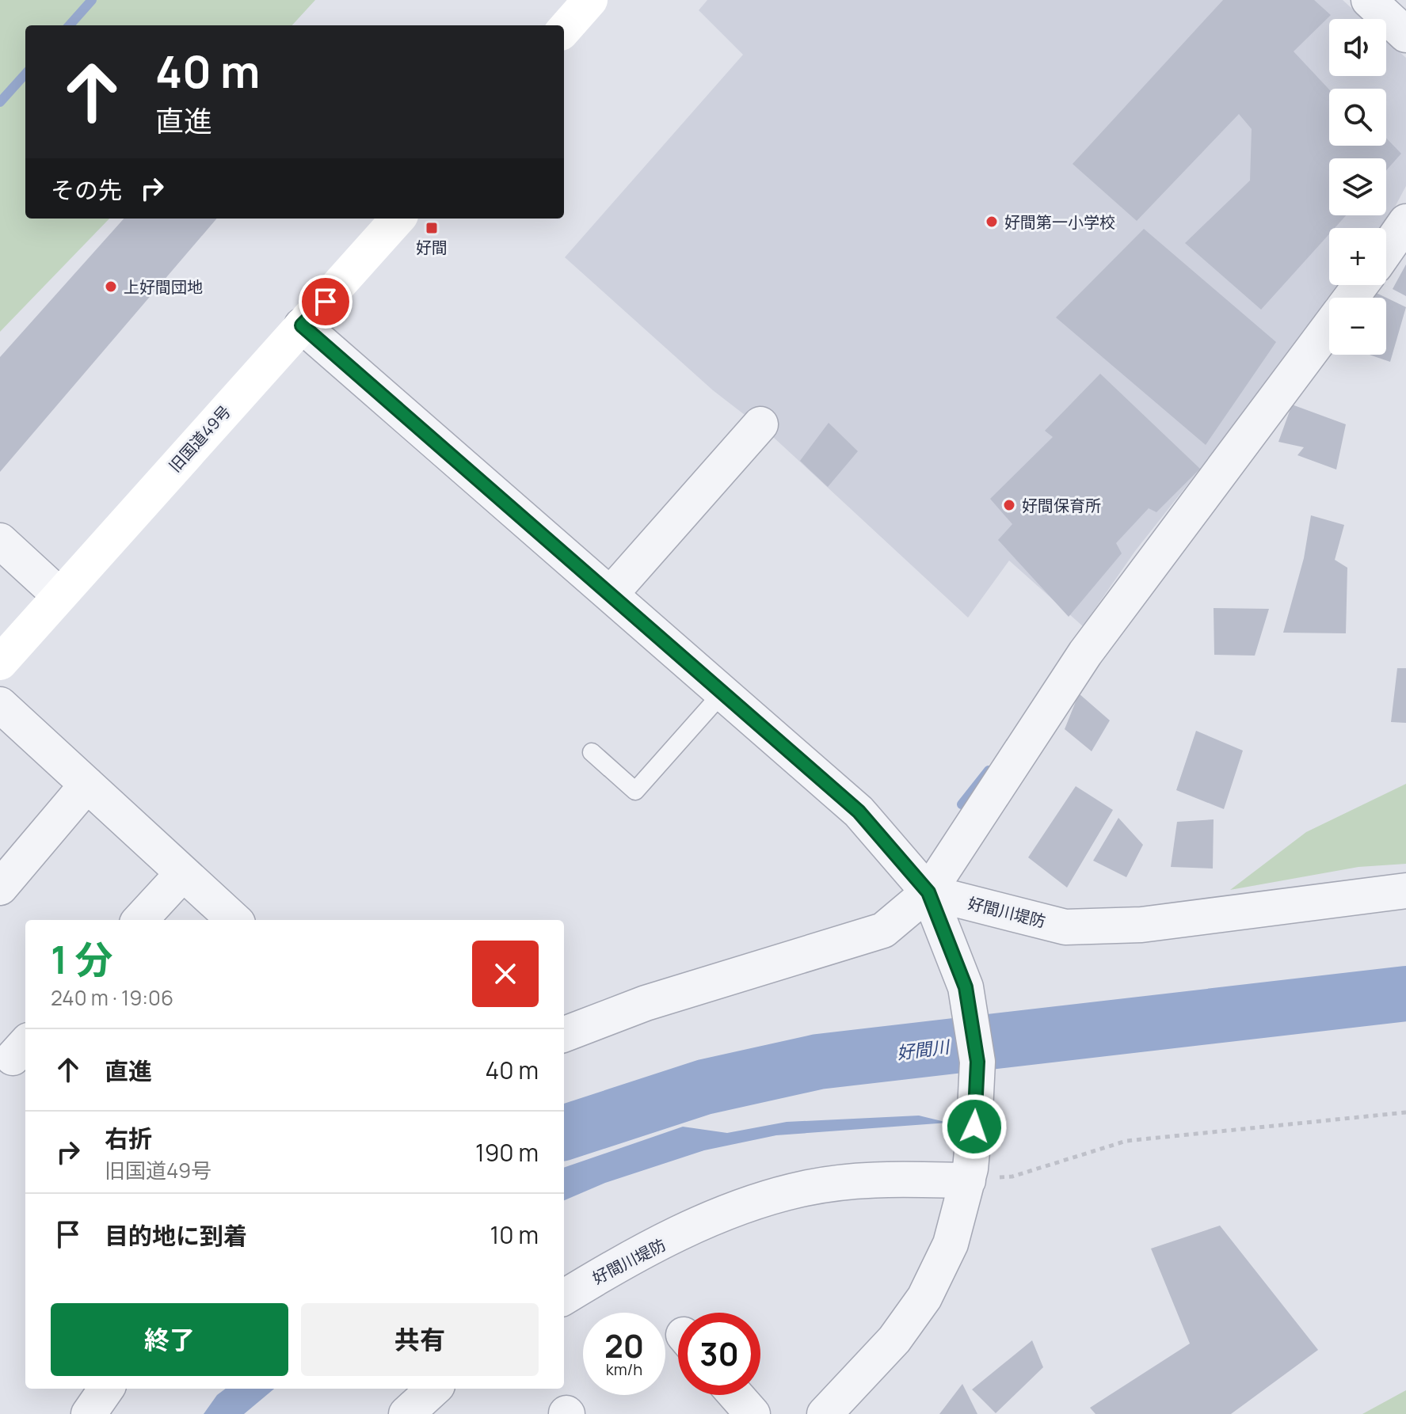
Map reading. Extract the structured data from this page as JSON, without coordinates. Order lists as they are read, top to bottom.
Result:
{
  "streets": {
    "street": ["旧国道49号", "好間川堤防"]
  },
  "water": ["好間川"],
  "places": {
    "other": ["好間第一小学校", "上好間団地", "好間保育所"],
    "transit": ["好間"]
  },
  "page": {
    "map_buttons": ["+", "−"],
    "turn": ["40 m", "直進"],
    "then": "その先",
    "heading": ["1 分", "240 m · 19:06"],
    "list": [
      {
        "name": "直進",
        "value": "40 m"
      },
      {
        "name": "右折",
        "note": "旧国道49号",
        "value": "190 m"
      },
      {
        "name": "目的地に到着",
        "value": "10 m"
      }
    ],
    "buttons": ["終了", "共有"],
    "speed": "20 km/h",
    "limit": "30"
  }
}
